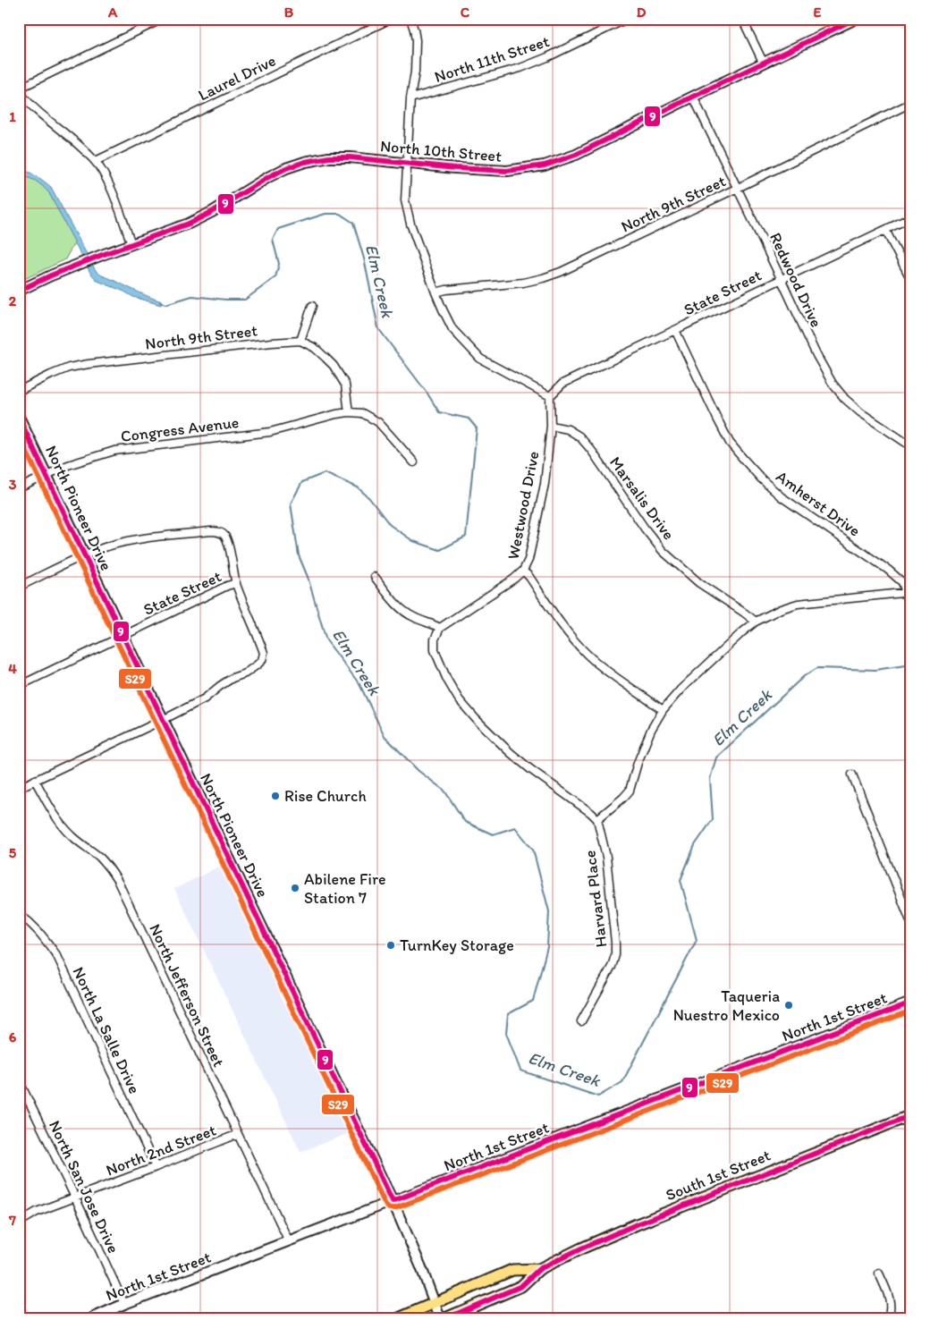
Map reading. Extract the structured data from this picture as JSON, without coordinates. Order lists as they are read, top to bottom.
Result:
{
  "streets": {
    "main road": [
      "North 10th Street",
      "North Pioneer Drive",
      "North 1st Street",
      "South 1st Street"
    ],
    "street": [
      "North 11th Street",
      "Laurel Drive",
      "North 9th Street",
      "Redwood Drive",
      "State Street",
      "Congress Avenue",
      "Marsalis Drive",
      "Amherst Drive",
      "Westwood Drive",
      "Harvard Place",
      "North Jefferson Street",
      "North La Salle Drive",
      "North 2nd Street",
      "North San Jose Drive"
    ]
  },
  "crossings": [
    ["North 10th Street", "Redwood Drive"],
    ["North 9th Street", "Redwood Drive"],
    ["Redwood Drive", "State Street"],
    ["State Street", "Amherst Drive"],
    ["State Street", "Westwood Drive"],
    ["State Street", "North Pioneer Drive"],
    ["Congress Avenue", "North Pioneer Drive"],
    ["Marsalis Drive", "Westwood Drive"],
    ["North Pioneer Drive", "North 1st Street"],
    ["North Pioneer Drive", "South 1st Street"],
    ["North Jefferson Street", "North 1st Street"],
    ["North Jefferson Street", "North 2nd Street"],
    ["North 1st Street", "North San Jose Drive"],
    ["North La Salle Drive", "North 2nd Street"],
    ["North 2nd Street", "North San Jose Drive"]
  ],
  "water": ["Elm Creek"],
  "places": [
    "Rise Church",
    "Abilene Fire Station 7",
    "TurnKey Storage",
    "Taqueria Nuestro Mexico"
  ],
  "lines": ["transit line 9", "transit line S29"],
  "grid": {
    "columns": [
      "A",
      "B",
      "C",
      "D",
      "E"
    ],
    "rows": [
      "1",
      "2",
      "3",
      "4",
      "5",
      "6",
      "7"
    ]
  }
}
